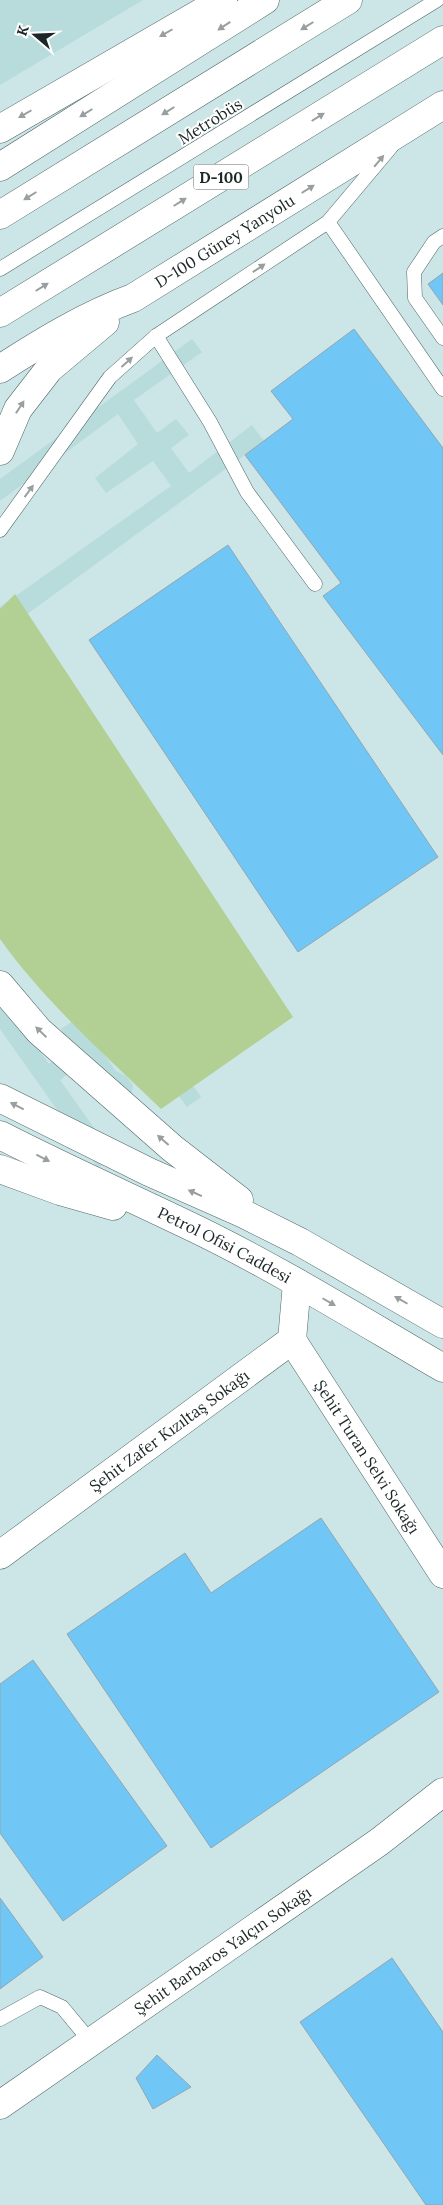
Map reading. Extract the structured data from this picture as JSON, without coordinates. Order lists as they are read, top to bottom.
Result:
{
  "streets": {
    "main road": [
      "D-100",
      "D-100 Güney Yanyolu",
      "Petrol Ofisi Caddesi",
      "Şehit Zafer Kızıltaş Sokağı",
      "Şehit Turan Selvi Sokağı",
      "Şehit Barbaros Yalçın Sokağı"
    ],
    "lane": ["Metrobüs"]
  },
  "crossings": [
    ["Şehit Zafer Kızıltaş Sokağı", "Şehit Turan Selvi Sokağı"]
  ],
  "north": "left"
}
